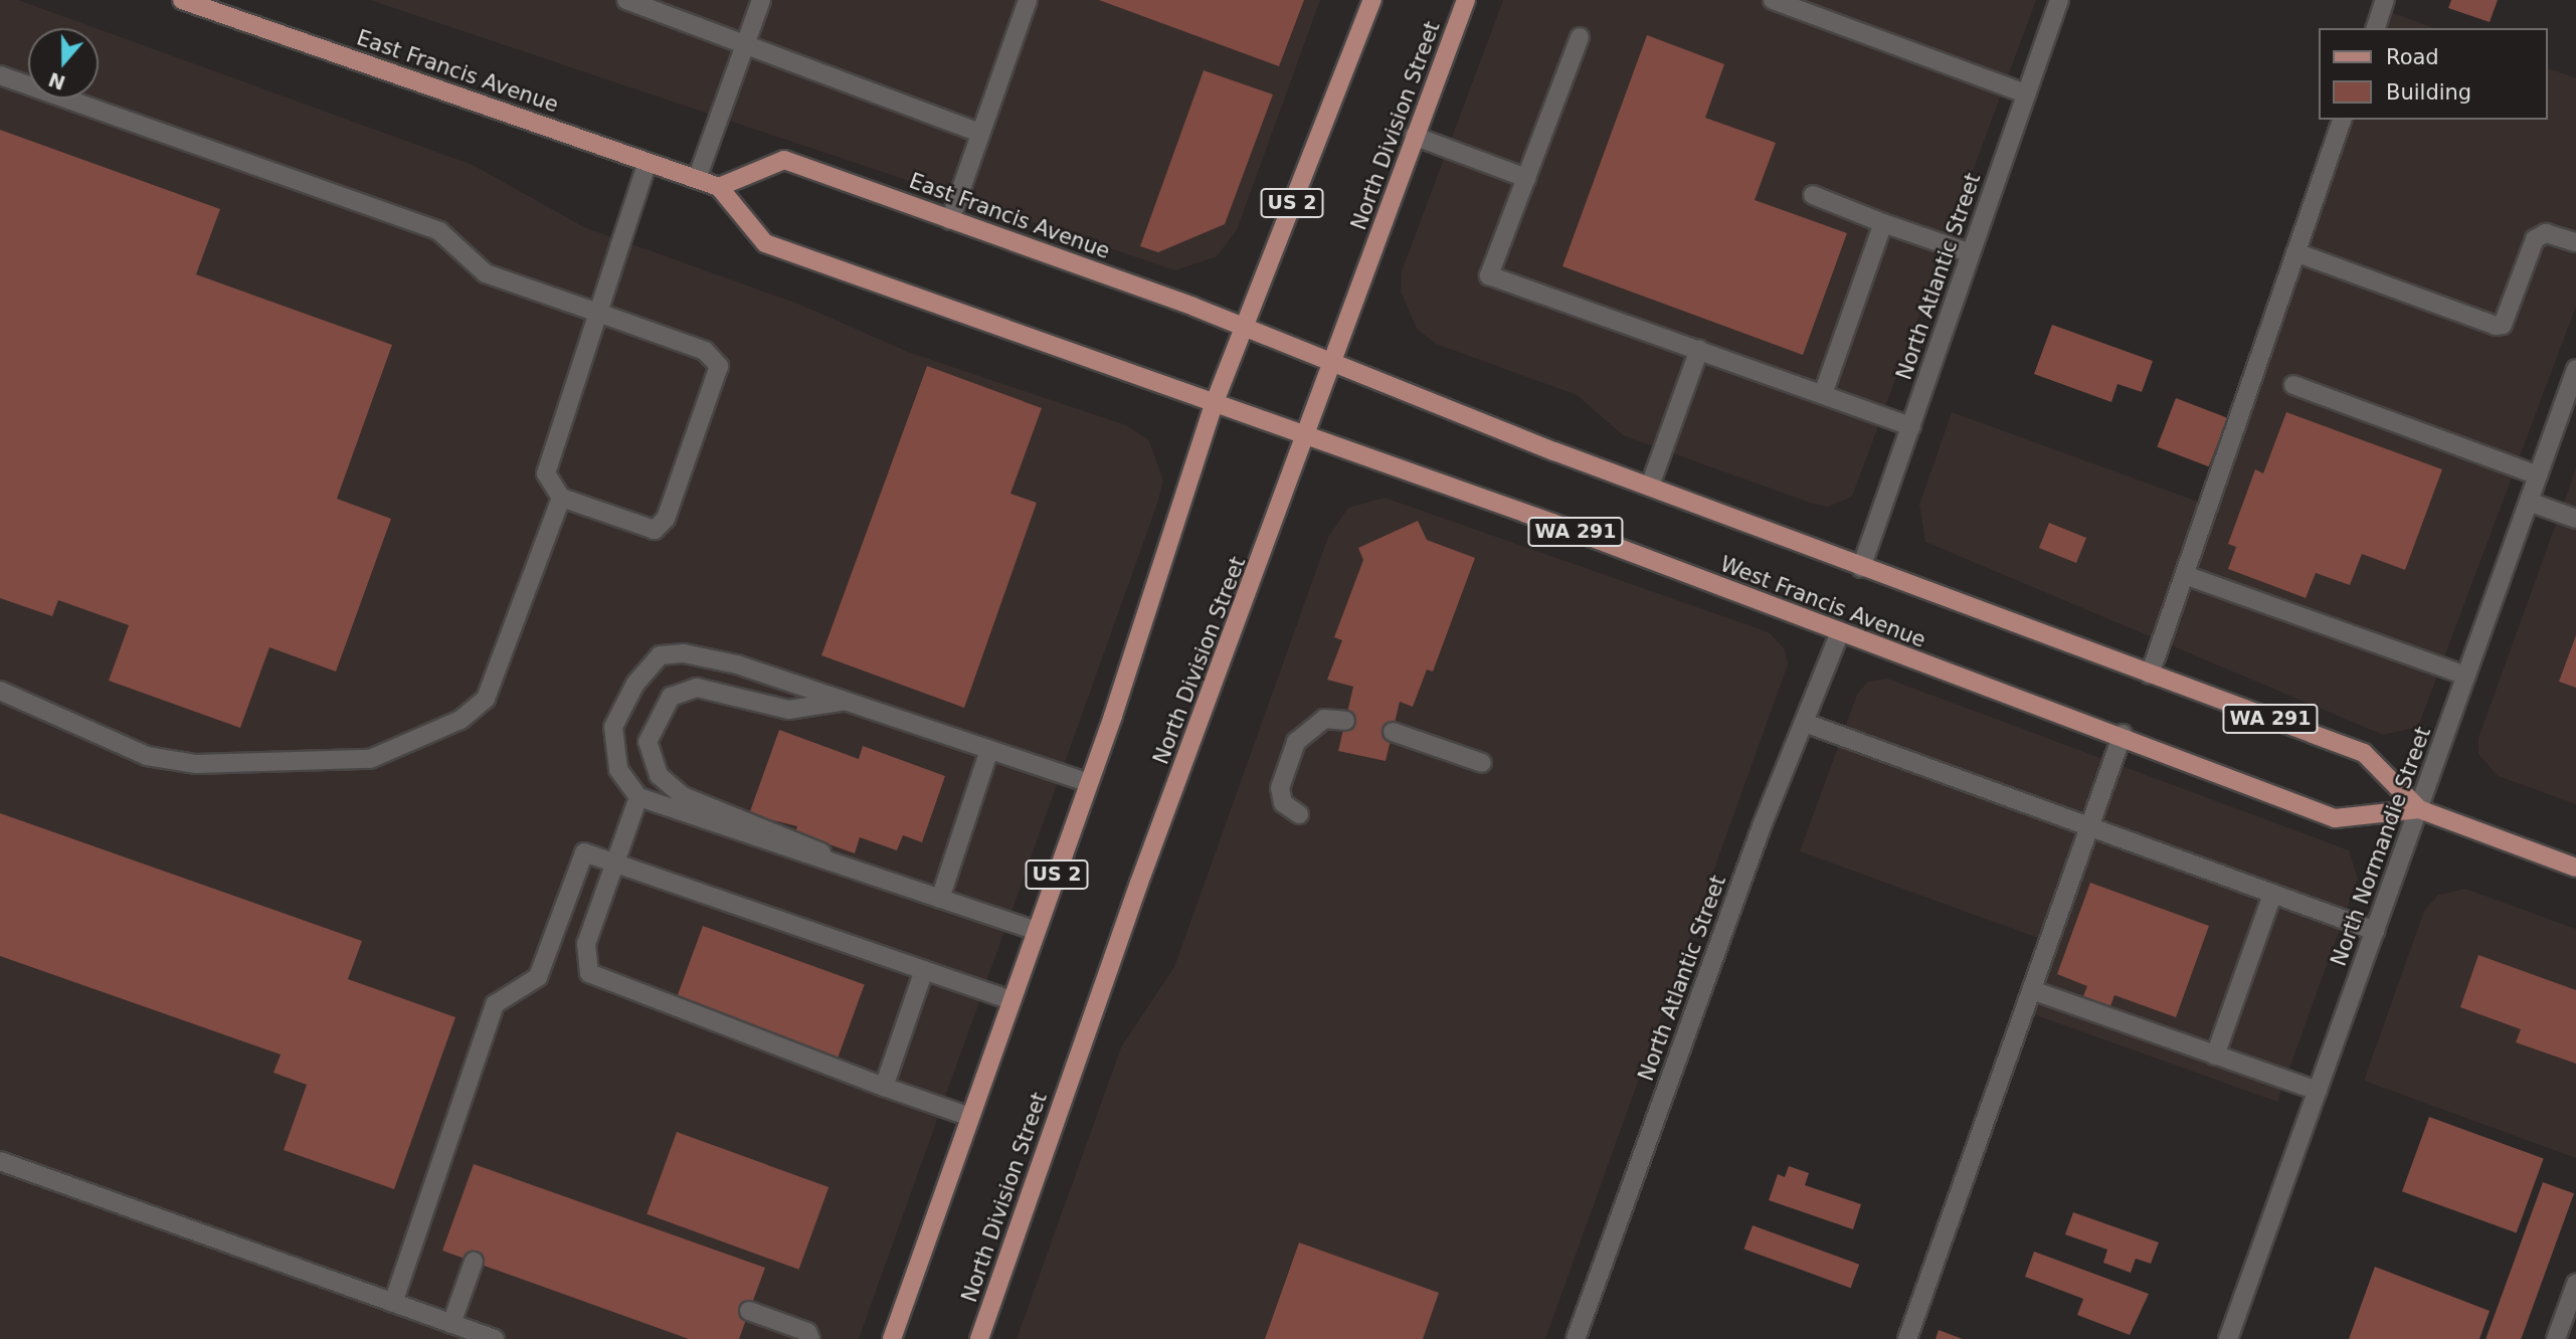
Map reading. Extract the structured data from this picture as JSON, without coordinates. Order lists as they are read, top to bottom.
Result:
{
  "streets": {
    "main road": [
      "East Francis Avenue",
      "North Division Street",
      "US 2",
      "WA 291",
      "West Francis Avenue"
    ],
    "street": ["North Atlantic Street", "North Normandie Street"]
  },
  "crossings": [
    ["East Francis Avenue", "US 2"],
    ["East Francis Avenue", "West Francis Avenue"],
    ["North Division Street", "West Francis Avenue"],
    ["US 2", "West Francis Avenue"],
    ["North Atlantic Street", "West Francis Avenue"],
    ["West Francis Avenue", "North Normandie Street"]
  ],
  "legend": ["Road", "Building"],
  "north": "bottom"
}
